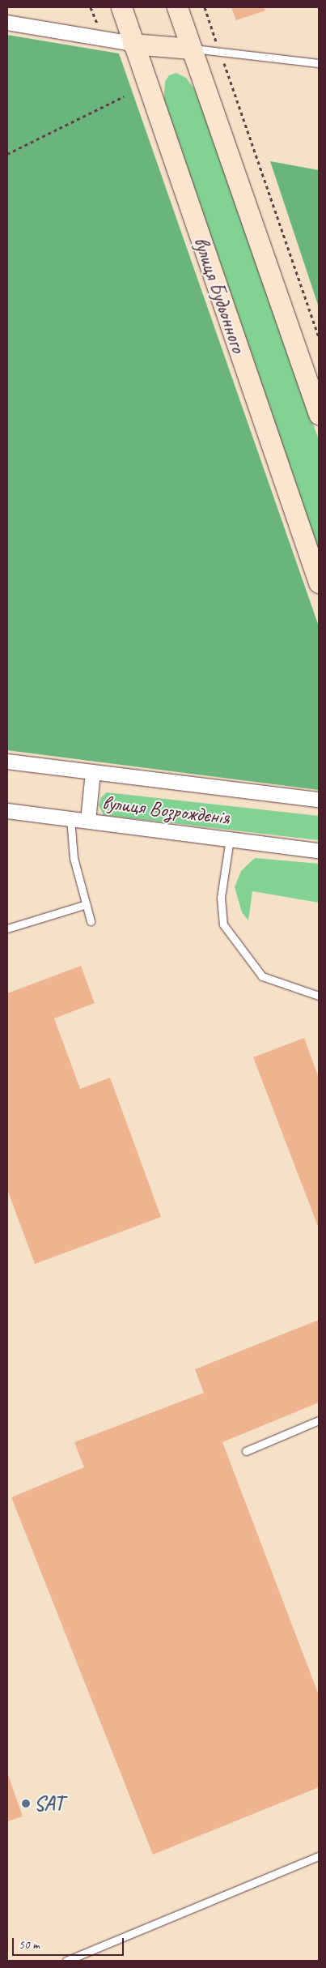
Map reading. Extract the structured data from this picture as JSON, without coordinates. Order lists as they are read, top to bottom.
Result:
{
  "streets": {
    "main road": ["вулиця Будьонного"],
    "street": ["вулиця Возрождєнія"]
  },
  "places": ["SAT"],
  "scale_bar": "50 m"
}
